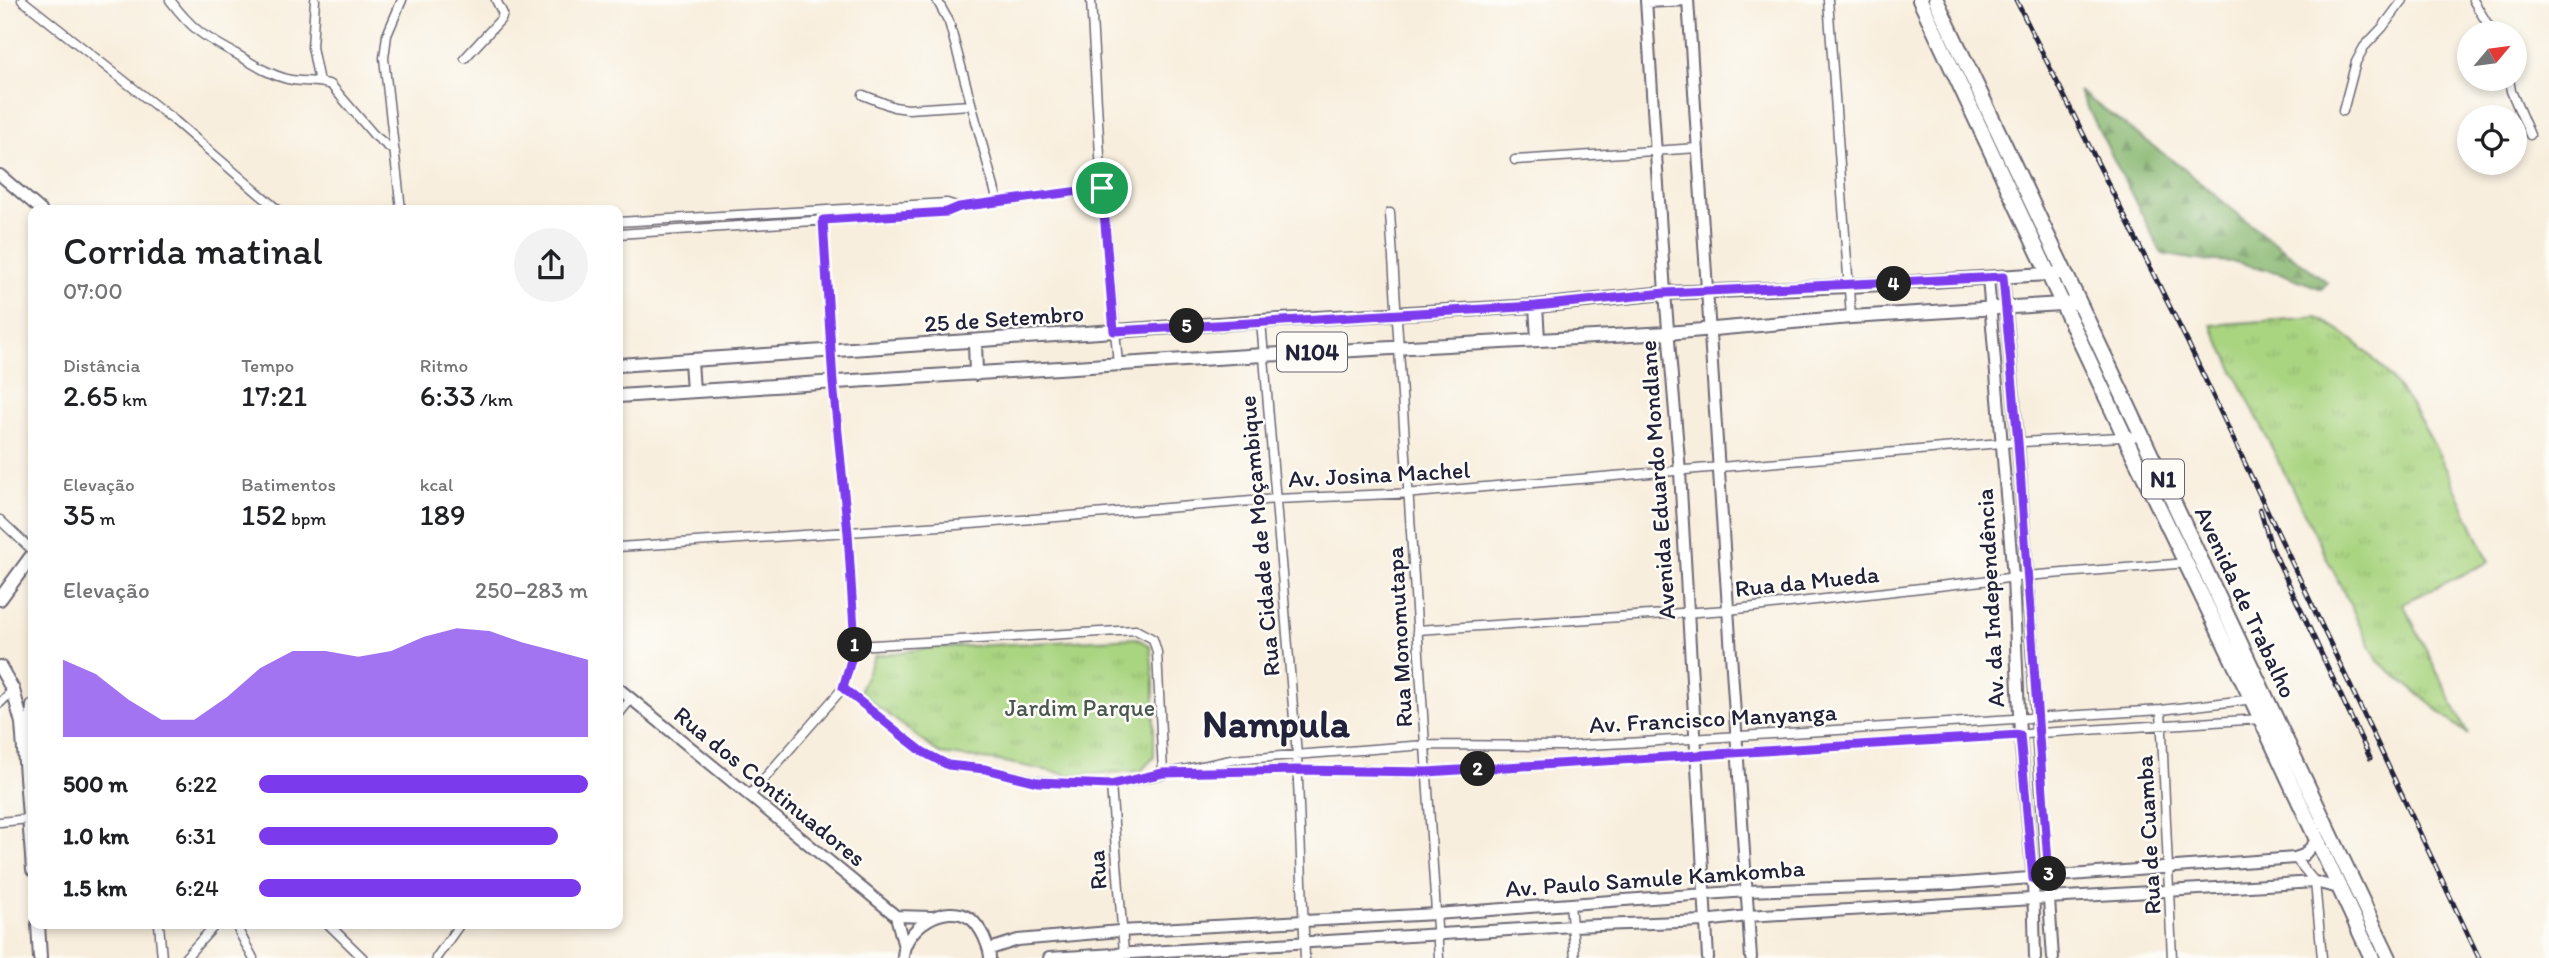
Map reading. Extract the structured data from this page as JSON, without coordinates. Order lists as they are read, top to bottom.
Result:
{
  "streets": {
    "highway": ["N1", "Avenida de Trabalho"],
    "main road": [
      "25 de Setembro",
      "N104",
      "Avenida Eduardo Mondlane",
      "Av. da Independência",
      "Rua dos Continuadores",
      "Av. Paulo Samule Kamkomba"
    ],
    "street": [
      "Av. Josina Machel",
      "Rua Cidade de Moçambique",
      "Rua da Mueda",
      "Rua Monomutapa",
      "Av. Francisco Manyanga",
      "Rua de Cuamba",
      "Rua"
    ]
  },
  "crossings": [
    ["25 de Setembro", "Avenida Eduardo Mondlane"],
    ["25 de Setembro", "Rua Cidade de Moçambique"],
    ["25 de Setembro", "Av. da Independência"],
    ["25 de Setembro", "Avenida de Trabalho"],
    ["25 de Setembro", "Rua Monomutapa"],
    ["N104", "Avenida Eduardo Mondlane"],
    ["N104", "Rua Cidade de Moçambique"],
    ["N104", "Av. da Independência"],
    ["N104", "Avenida de Trabalho"],
    ["N104", "Rua Monomutapa"],
    ["Av. Josina Machel", "Avenida Eduardo Mondlane"],
    ["Av. Josina Machel", "Rua Cidade de Moçambique"],
    ["Av. Josina Machel", "Av. da Independência"],
    ["Av. Josina Machel", "Avenida de Trabalho"],
    ["Av. Josina Machel", "Rua Monomutapa"],
    ["Avenida Eduardo Mondlane", "Rua da Mueda"],
    ["Avenida Eduardo Mondlane", "Av. Francisco Manyanga"],
    ["Avenida Eduardo Mondlane", "Av. Paulo Samule Kamkomba"],
    ["Rua Cidade de Moçambique", "Av. Francisco Manyanga"],
    ["Rua Cidade de Moçambique", "Av. Paulo Samule Kamkomba"],
    ["Rua da Mueda", "Av. da Independência"],
    ["Rua da Mueda", "Avenida de Trabalho"],
    ["Rua da Mueda", "Rua Monomutapa"],
    ["Av. da Independência", "Av. Francisco Manyanga"],
    ["Av. da Independência", "Av. Paulo Samule Kamkomba"],
    ["Avenida de Trabalho", "Av. Francisco Manyanga"],
    ["Avenida de Trabalho", "Av. Paulo Samule Kamkomba"],
    ["Rua Monomutapa", "Av. Francisco Manyanga"],
    ["Rua Monomutapa", "Av. Paulo Samule Kamkomba"],
    ["Av. Francisco Manyanga", "Rua de Cuamba"],
    ["Av. Francisco Manyanga", "Rua"],
    ["Rua de Cuamba", "Av. Paulo Samule Kamkomba"],
    ["Rua", "Av. Paulo Samule Kamkomba"]
  ],
  "districts": ["Nampula"],
  "parks": ["Jardim Parque"],
  "north": "top right",
  "page": {
    "heading": ["Corrida matinal", "07:00"],
    "pins": [
      "4",
      "5",
      "1",
      "2",
      "3"
    ],
    "stats": [
      ["Distância", "2.65 km"],
      ["Tempo", "17:21"],
      ["Ritmo", "6:33 /km"],
      ["Elevação", "35 m"],
      ["Batimentos", "152 bpm"],
      ["kcal", "189"]
    ],
    "chart": ["Elevação", "250–283 m"],
    "list": [
      {
        "name": "500 m",
        "note": "6:22"
      },
      {
        "name": "1.0 km",
        "note": "6:31"
      },
      {
        "name": "1.5 km",
        "note": "6:24"
      }
    ]
  }
}
